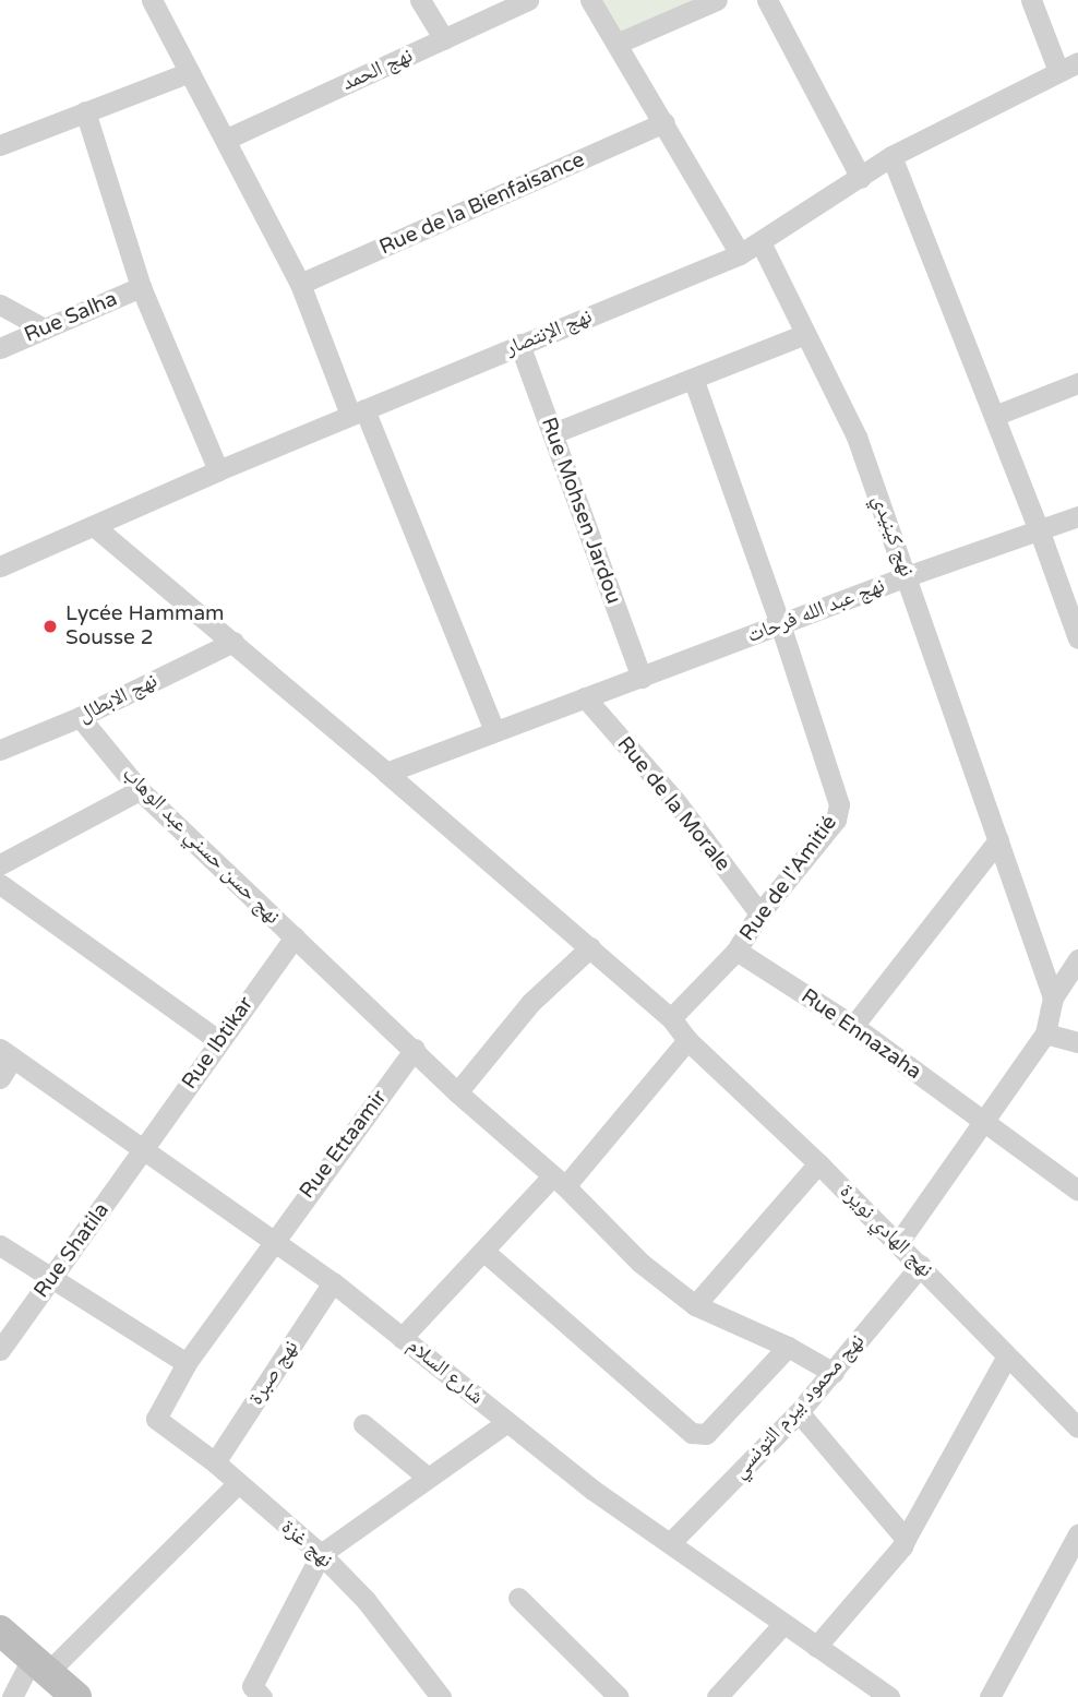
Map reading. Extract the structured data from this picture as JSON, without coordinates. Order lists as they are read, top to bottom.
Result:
{
  "streets": {
    "street": [
      "نهج الحمد",
      "Rue de la Bienfaisance",
      "Rue Salha",
      "نهج الإنتصار",
      "Rue Mohsen Jardou",
      "نهج كينيدي",
      "نهج عبد الله فرحات",
      "نهج الابطال",
      "Rue de la Morale",
      "نهج حسن حسني عبد الوهاب",
      "Rue de l'Amitié",
      "Rue Ennazaha",
      "Rue Ibtikar",
      "Rue Ettaamir",
      "نهج الهادي نويرة",
      "Rue Shatila",
      "شارع السلام",
      "نهج صبرة",
      "نهج محمود بيرم التونسي",
      "نهج غزة"
    ]
  },
  "crossings": [
    ["نهج الإنتصار", "Rue Mohsen Jardou"],
    ["نهج الإنتصار", "نهج كينيدي"],
    ["Rue Mohsen Jardou", "نهج عبد الله فرحات"],
    ["نهج كينيدي", "نهج عبد الله فرحات"],
    ["نهج عبد الله فرحات", "Rue de la Morale"],
    ["نهج عبد الله فرحات", "Rue de l'Amitié"],
    ["نهج الابطال", "نهج حسن حسني عبد الوهاب"],
    ["Rue de la Morale", "Rue de l'Amitié"],
    ["نهج حسن حسني عبد الوهاب", "Rue Ibtikar"],
    ["نهج حسن حسني عبد الوهاب", "Rue Ettaamir"],
    ["نهج حسن حسني عبد الوهاب", "نهج محمود بيرم التونسي"],
    ["Rue de l'Amitié", "Rue Ennazaha"],
    ["Rue Ibtikar", "Rue Shatila"],
    ["Rue Ibtikar", "شارع السلام"],
    ["Rue Ettaamir", "شارع السلام"],
    ["Rue Ettaamir", "نهج غزة"],
    ["نهج الهادي نويرة", "نهج محمود بيرم التونسي"],
    ["Rue Shatila", "شارع السلام"],
    ["شارع السلام", "نهج صبرة"],
    ["شارع السلام", "نهج محمود بيرم التونسي"],
    ["نهج صبرة", "نهج غزة"]
  ],
  "places": ["Lycée Hammam Sousse 2"]
}
